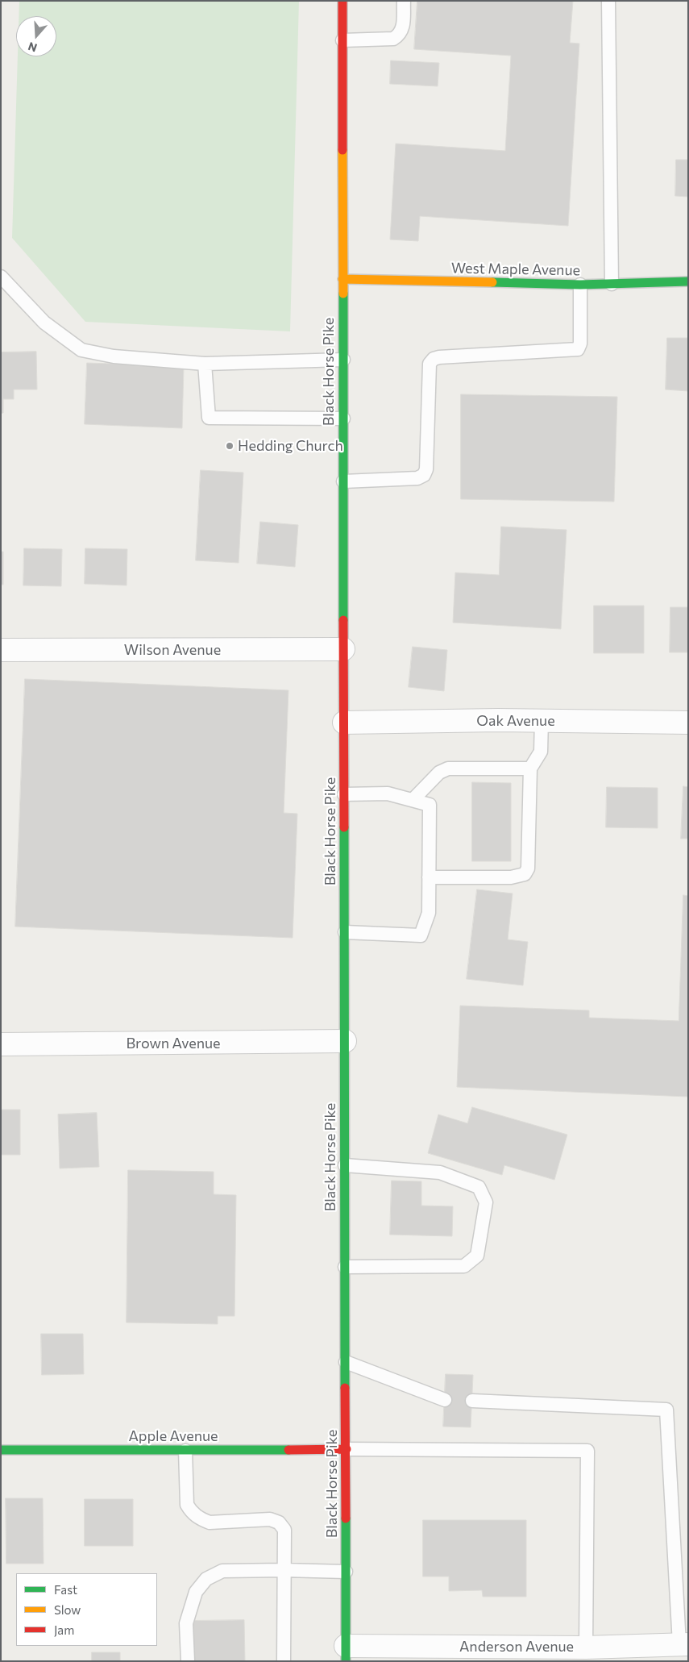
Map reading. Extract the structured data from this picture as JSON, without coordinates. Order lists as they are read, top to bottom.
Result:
{
  "streets": {
    "main road": ["West Maple Avenue", "Black Horse Pike", "Apple Avenue"],
    "street": [
      "Wilson Avenue",
      "Oak Avenue",
      "Brown Avenue",
      "Anderson Avenue"
    ]
  },
  "crossings": [
    ["West Maple Avenue", "Black Horse Pike"],
    ["Black Horse Pike", "Wilson Avenue"],
    ["Black Horse Pike", "Oak Avenue"],
    ["Black Horse Pike", "Brown Avenue"],
    ["Black Horse Pike", "Apple Avenue"],
    ["Black Horse Pike", "Anderson Avenue"]
  ],
  "places": ["Hedding Church"],
  "legend": ["Fast", "Slow", "Jam"],
  "north": "bottom"
}
